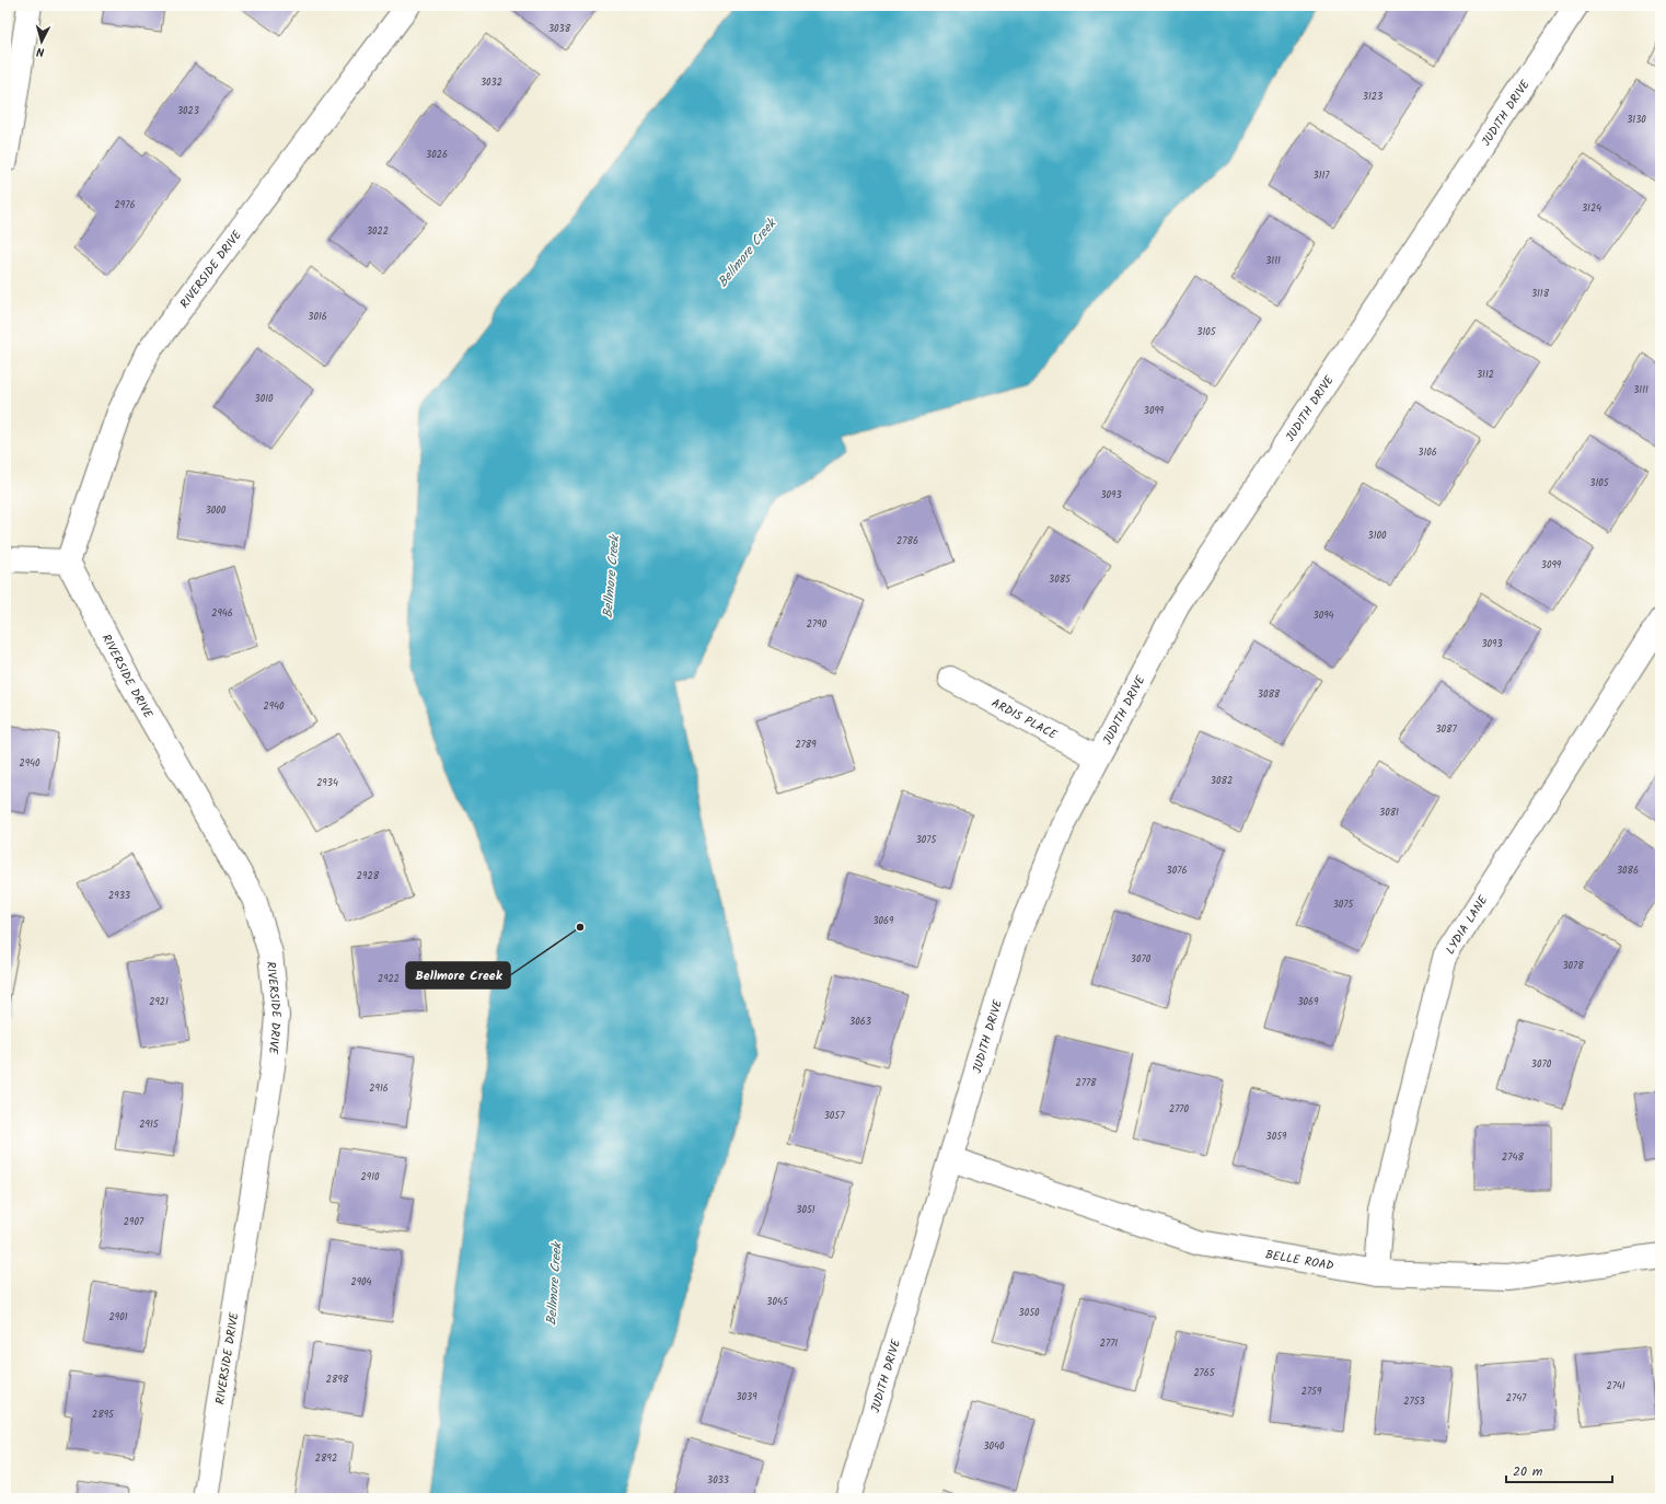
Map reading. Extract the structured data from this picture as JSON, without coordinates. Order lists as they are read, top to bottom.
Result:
{
  "streets": {
    "street": [
      "JUDITH DRIVE",
      "RIVERSIDE DRIVE",
      "ARDIS PLACE",
      "LYDIA LANE",
      "BELLE ROAD"
    ]
  },
  "crossings": [
    ["JUDITH DRIVE", "ARDIS PLACE"],
    ["JUDITH DRIVE", "BELLE ROAD"],
    ["LYDIA LANE", "BELLE ROAD"]
  ],
  "water": ["Bellmore Creek"],
  "places": ["Bellmore Creek"],
  "house_numbers": [
    "3038",
    "3032",
    "3123",
    "3023",
    "3130",
    "3026",
    "3117",
    "2976",
    "3124",
    "3022",
    "3111",
    "3118",
    "3016",
    "3105",
    "3112",
    "3111",
    "3010",
    "3099",
    "3106",
    "3105",
    "3093",
    "3000",
    "3100",
    "2786",
    "3099",
    "3085",
    "2946",
    "3094",
    "2790",
    "3093",
    "3088",
    "2940",
    "3087",
    "2789",
    "2940",
    "3082",
    "2934",
    "3081",
    "3075",
    "3076",
    "3086",
    "2928",
    "2933",
    "3075",
    "3069",
    "3070",
    "3078",
    "2922",
    "2921",
    "3069",
    "3063",
    "3070",
    "2778",
    "2916",
    "2770",
    "3057",
    "2915",
    "3059",
    "2748",
    "2910",
    "3051",
    "2907",
    "2904",
    "3045",
    "3050",
    "2901",
    "2771",
    "2765",
    "2898",
    "2741",
    "2759",
    "3039",
    "2747",
    "2753",
    "2895",
    "3040",
    "2892",
    "3033"
  ],
  "scale_bar": "20 m",
  "north": "bottom"
}
